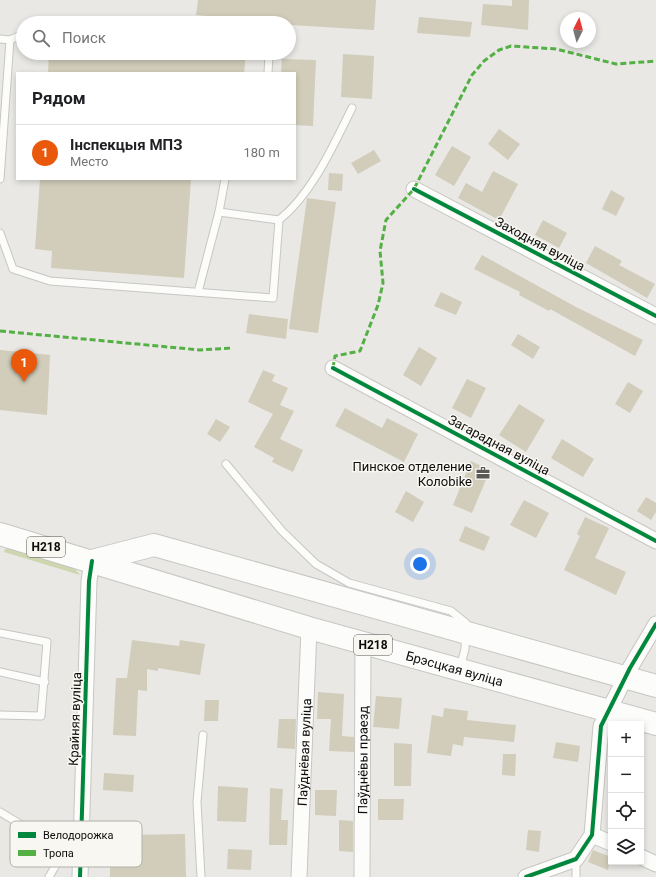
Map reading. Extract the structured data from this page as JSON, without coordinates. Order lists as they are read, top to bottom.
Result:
{
  "streets": {
    "main road": ["Н218", "Брэсцкая вуліца"],
    "street": [
      "Заходняя вуліца",
      "Загарадная вуліца",
      "Крайняя вуліца",
      "Паўднёвая вуліца",
      "Паўднёвы праезд"
    ]
  },
  "crossings": [
    ["Брэсцкая вуліца", "Крайняя вуліца"],
    ["Брэсцкая вуліца", "Паўднёвая вуліца"],
    ["Брэсцкая вуліца", "Паўднёвы праезд"]
  ],
  "places": {
    "office": ["Пинское отделение Колоbike"]
  },
  "legend": ["Велодорожка", "Тропа"],
  "north": "top",
  "page": {
    "search": "Поиск",
    "heading": "Рядом",
    "list": [
      {
        "mark": "1",
        "name": "Інспекцыя МПЗ",
        "note": "Место",
        "value": "180 m"
      }
    ],
    "pins": "1",
    "map_buttons": ["+", "−"]
  }
}
